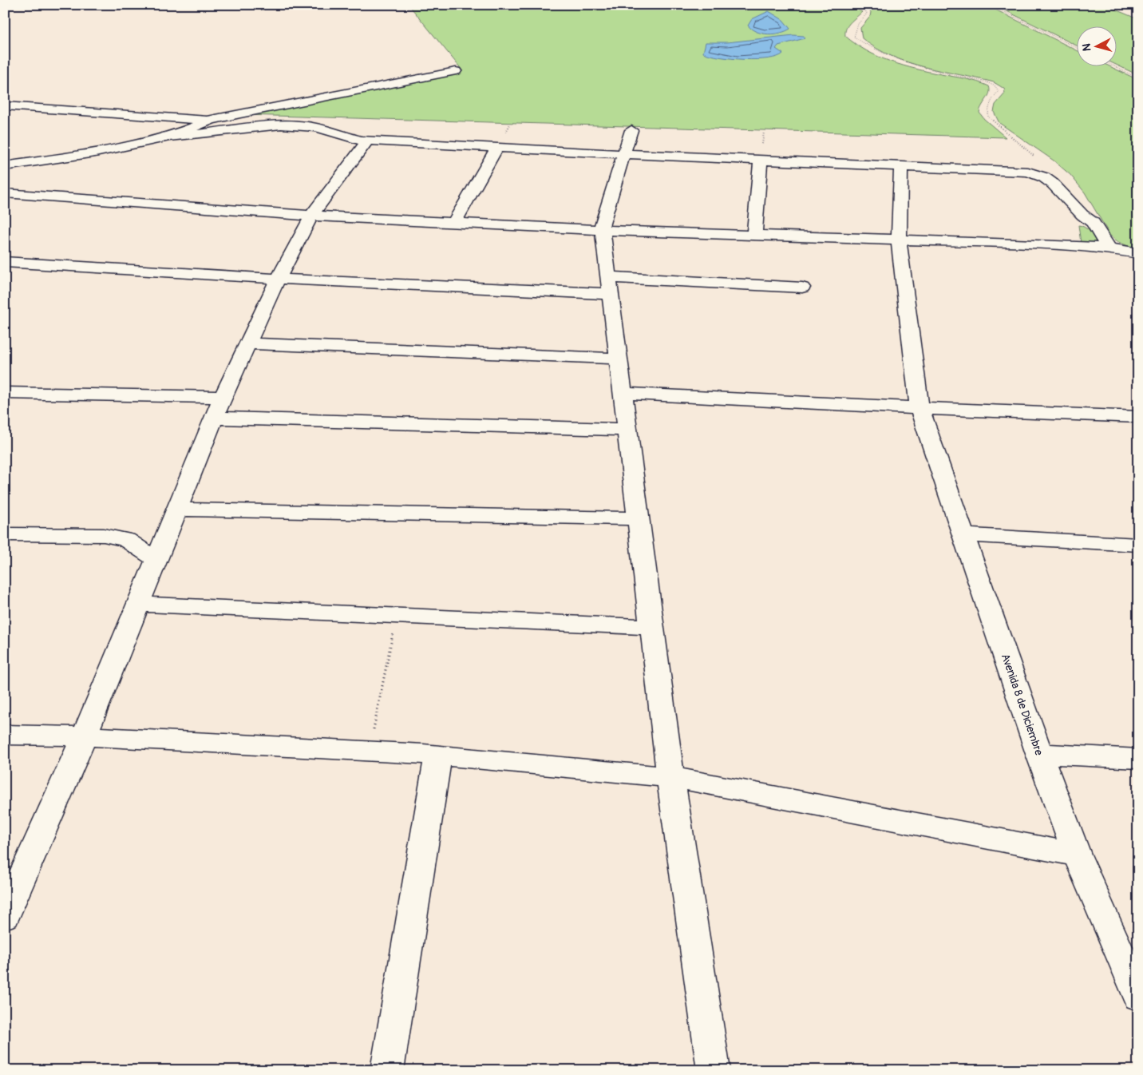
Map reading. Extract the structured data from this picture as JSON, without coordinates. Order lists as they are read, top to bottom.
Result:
{
  "streets": {
    "street": ["Avenida 8 de Diciembre"]
  },
  "north": "left"
}
